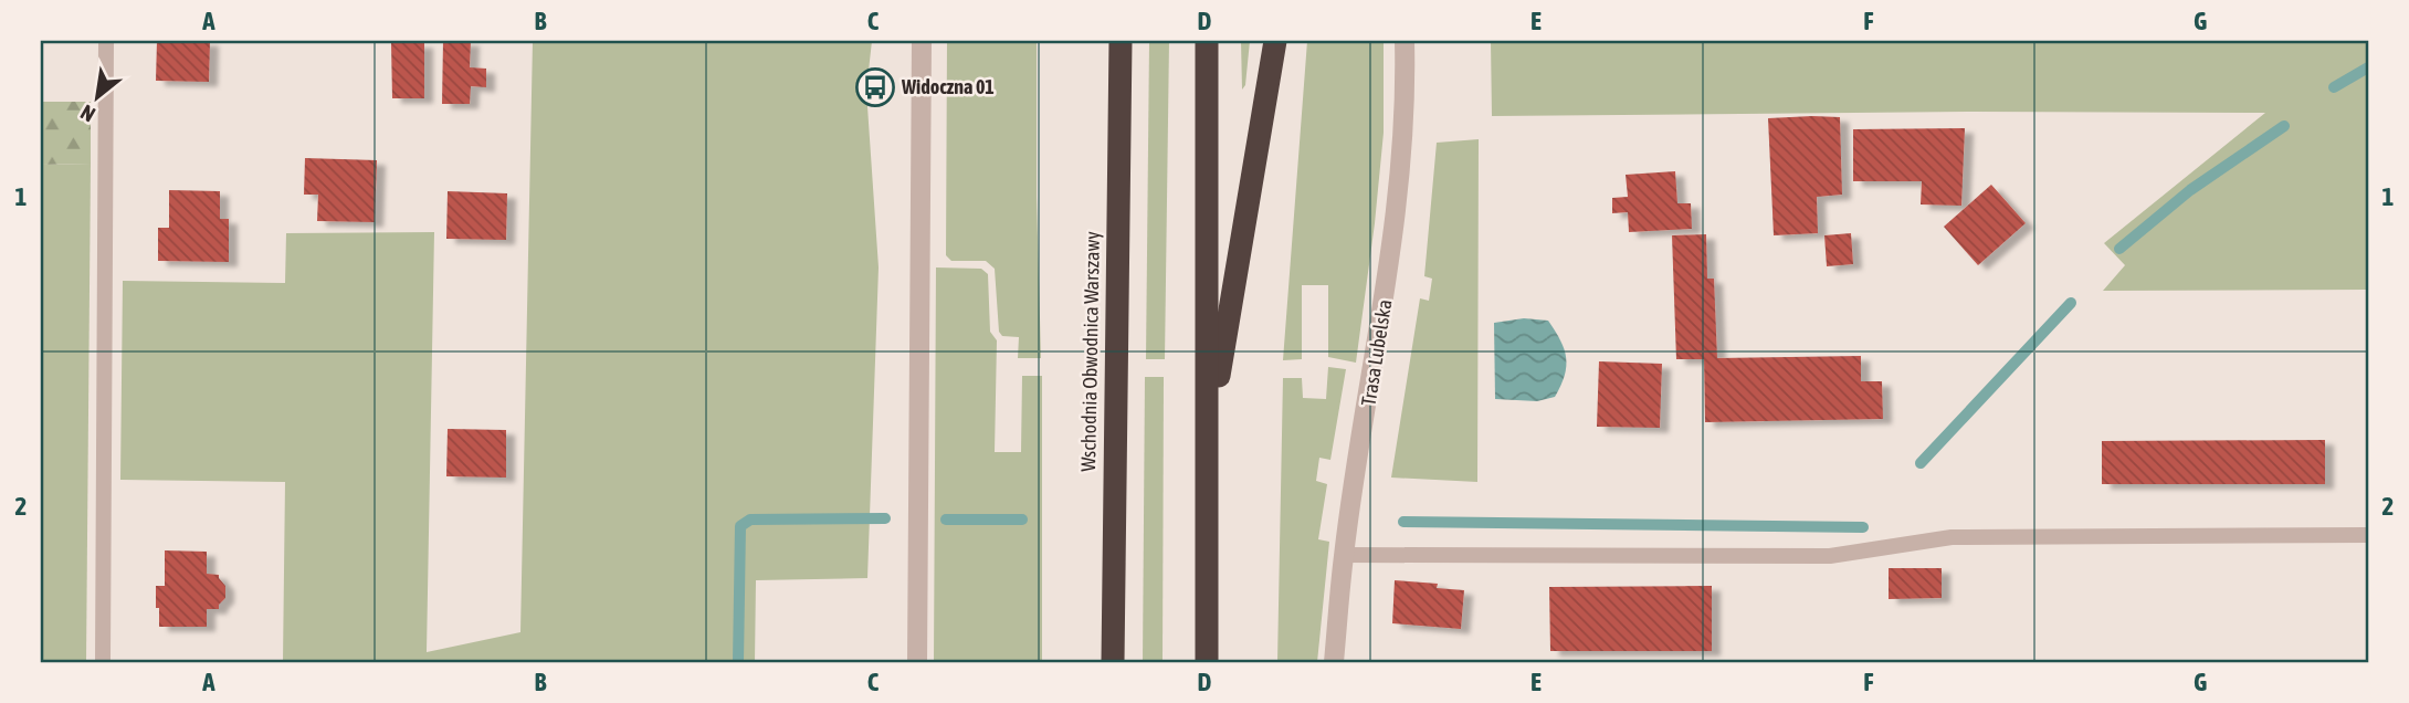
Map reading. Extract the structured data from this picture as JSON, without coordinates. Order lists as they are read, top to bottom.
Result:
{
  "streets": {
    "highway": ["Wschodnia Obwodnica Warszawy"],
    "street": ["Trasa Lubelska"]
  },
  "places": {
    "bus stop": ["Widoczna 01"]
  },
  "north": "bottom left",
  "grid": {
    "columns": [
      "A",
      "B",
      "C",
      "D",
      "E",
      "F",
      "G"
    ],
    "rows": ["1", "2"]
  }
}
